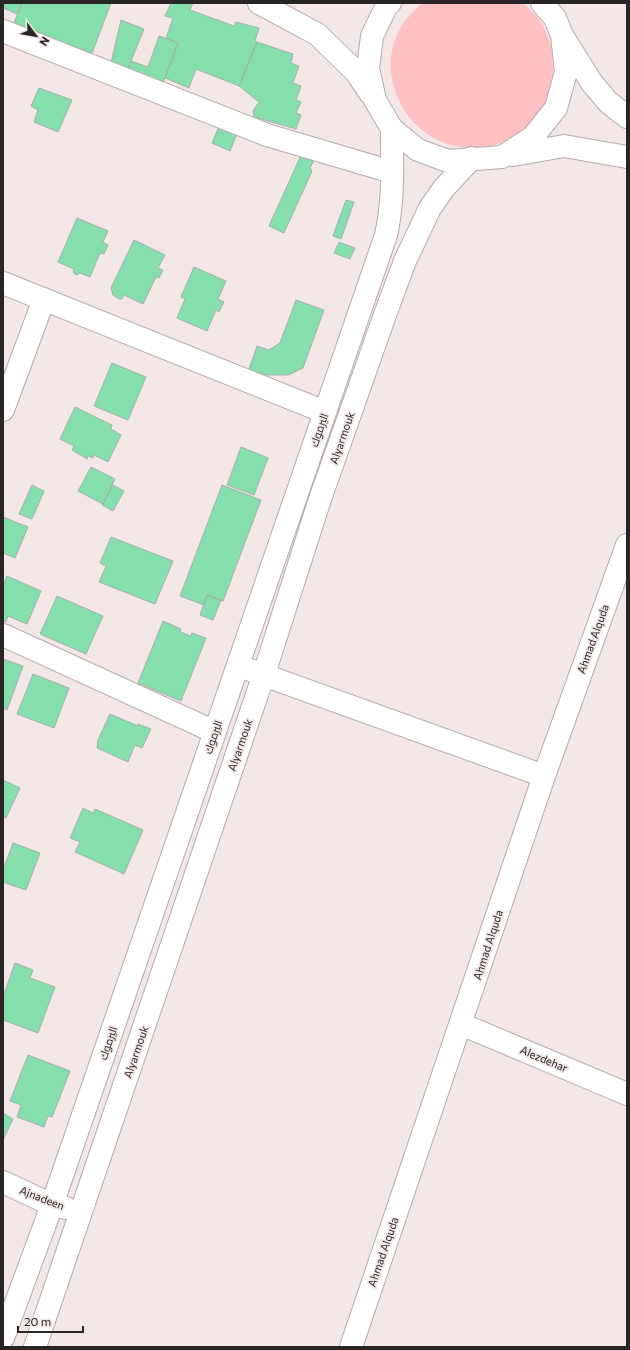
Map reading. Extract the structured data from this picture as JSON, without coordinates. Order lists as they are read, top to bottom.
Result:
{
  "streets": {
    "street": [
      "اليرموك",
      "Alyarmouk",
      "Ahmad Alquda",
      "Alezdehar",
      "Ajnadeen"
    ]
  },
  "crossings": [
    ["اليرموك", "Ajnadeen"],
    ["Alyarmouk", "Ajnadeen"],
    ["Ahmad Alquda", "Alezdehar"]
  ],
  "scale_bar": "20 m",
  "north": "bottom right"
}
